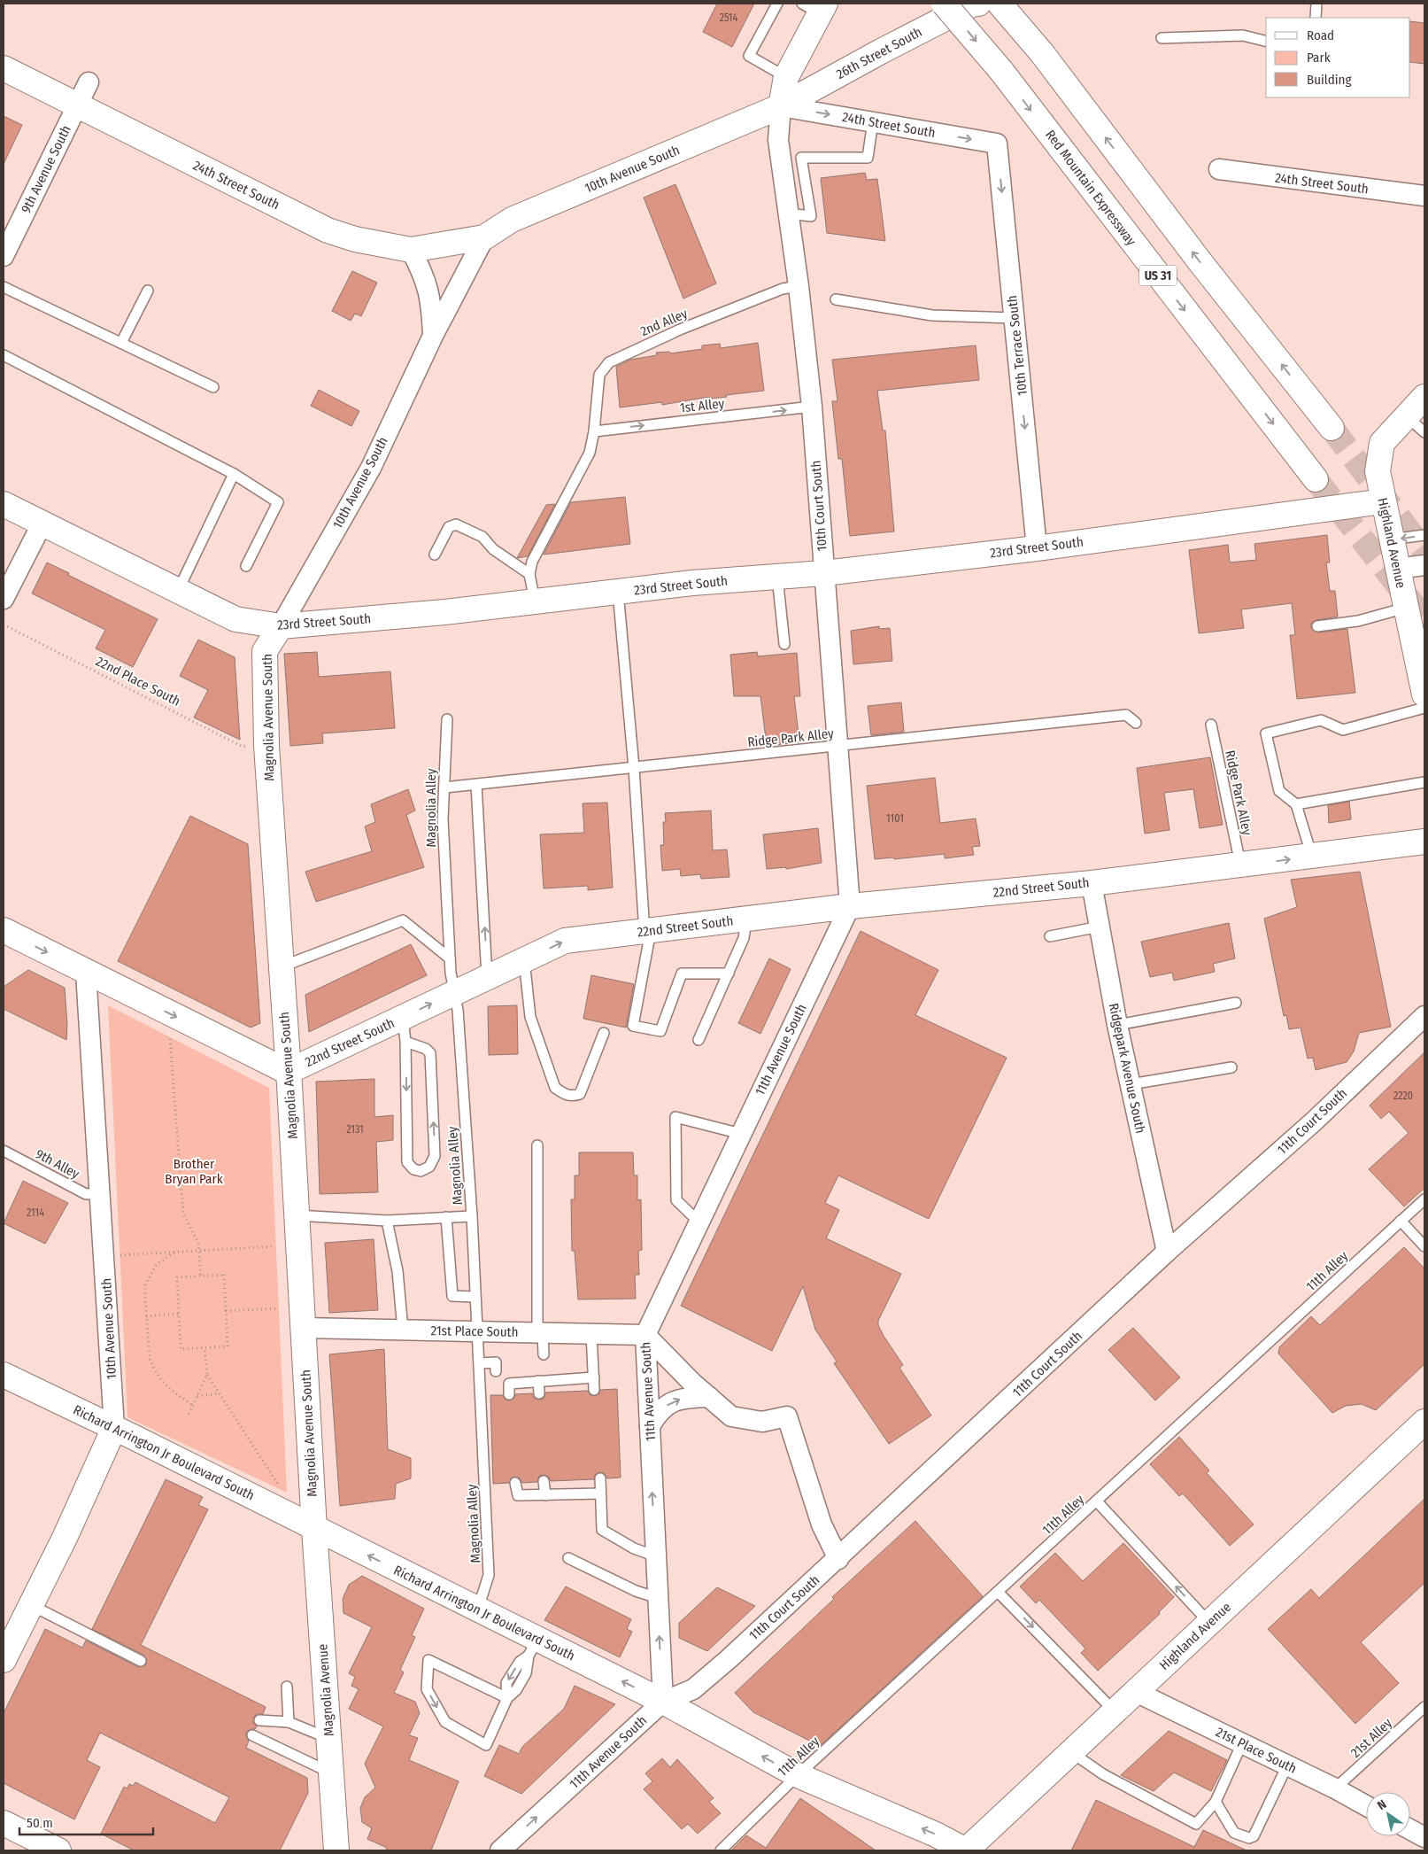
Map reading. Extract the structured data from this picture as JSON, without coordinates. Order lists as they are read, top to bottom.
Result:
{
  "streets": {
    "main road": [
      "26th Street South",
      "24th Street South",
      "10th Avenue South",
      "Red Mountain Expressway",
      "US 31",
      "Highland Avenue",
      "23rd Street South",
      "Magnolia Avenue South",
      "22nd Street South",
      "Richard Arrington Jr Boulevard South",
      "Magnolia Avenue"
    ],
    "street": [
      "9th Avenue South",
      "10th Terrace South",
      "10th Court South",
      "11th Avenue South",
      "Ridgepark Avenue South",
      "11th Court South",
      "21st Place South"
    ],
    "lane": [
      "2nd Alley",
      "1st Alley",
      "Ridge Park Alley",
      "Magnolia Alley",
      "9th Alley",
      "11th Alley",
      "21st Alley"
    ],
    "path": ["22nd Place South"]
  },
  "crossings": [
    ["26th Street South", "24th Street South"],
    ["26th Street South", "10th Avenue South"],
    ["26th Street South", "10th Court South"],
    ["24th Street South", "9th Avenue South"],
    ["24th Street South", "10th Avenue South"],
    ["24th Street South", "10th Terrace South"],
    ["24th Street South", "10th Court South"],
    ["10th Avenue South", "10th Court South"],
    ["10th Avenue South", "23rd Street South"],
    ["10th Avenue South", "Magnolia Avenue South"],
    ["10th Avenue South", "9th Alley"],
    ["10th Avenue South", "Richard Arrington Jr Boulevard South"],
    ["2nd Alley", "1st Alley"],
    ["2nd Alley", "10th Court South"],
    ["10th Terrace South", "23rd Street South"],
    ["1st Alley", "10th Court South"],
    ["10th Court South", "23rd Street South"],
    ["10th Court South", "Ridge Park Alley"],
    ["10th Court South", "22nd Street South"],
    ["10th Court South", "11th Avenue South"],
    ["Highland Avenue", "23rd Street South"],
    ["Highland Avenue", "21st Place South"],
    ["Highland Avenue", "Richard Arrington Jr Boulevard South"],
    ["23rd Street South", "Magnolia Avenue South"],
    ["22nd Place South", "Magnolia Avenue South"],
    ["Magnolia Avenue South", "22nd Street South"],
    ["Magnolia Avenue South", "21st Place South"],
    ["Magnolia Avenue South", "Richard Arrington Jr Boulevard South"],
    ["Magnolia Avenue South", "Magnolia Avenue"],
    ["Ridge Park Alley", "Magnolia Alley"],
    ["Ridge Park Alley", "22nd Street South"],
    ["Magnolia Alley", "22nd Street South"],
    ["Magnolia Alley", "21st Place South"],
    ["Magnolia Alley", "Richard Arrington Jr Boulevard South"],
    ["22nd Street South", "11th Avenue South"],
    ["22nd Street South", "Ridgepark Avenue South"],
    ["11th Avenue South", "11th Court South"],
    ["11th Avenue South", "21st Place South"],
    ["11th Avenue South", "Richard Arrington Jr Boulevard South"],
    ["Ridgepark Avenue South", "11th Court South"],
    ["11th Court South", "Richard Arrington Jr Boulevard South"],
    ["11th Alley", "Richard Arrington Jr Boulevard South"],
    ["21st Place South", "21st Alley"],
    ["Richard Arrington Jr Boulevard South", "Magnolia Avenue"]
  ],
  "one_way": [
    "10th Terrace South",
    "1st Alley",
    "11th Avenue South",
    "Richard Arrington Jr Boulevard South"
  ],
  "parks": ["Brother Bryan Park"],
  "house_numbers": [
    "2514",
    "1101",
    "2220",
    "2131",
    "2114"
  ],
  "legend": ["Road", "Park", "Building"],
  "scale_bar": "50 m",
  "north": "top left"
}
